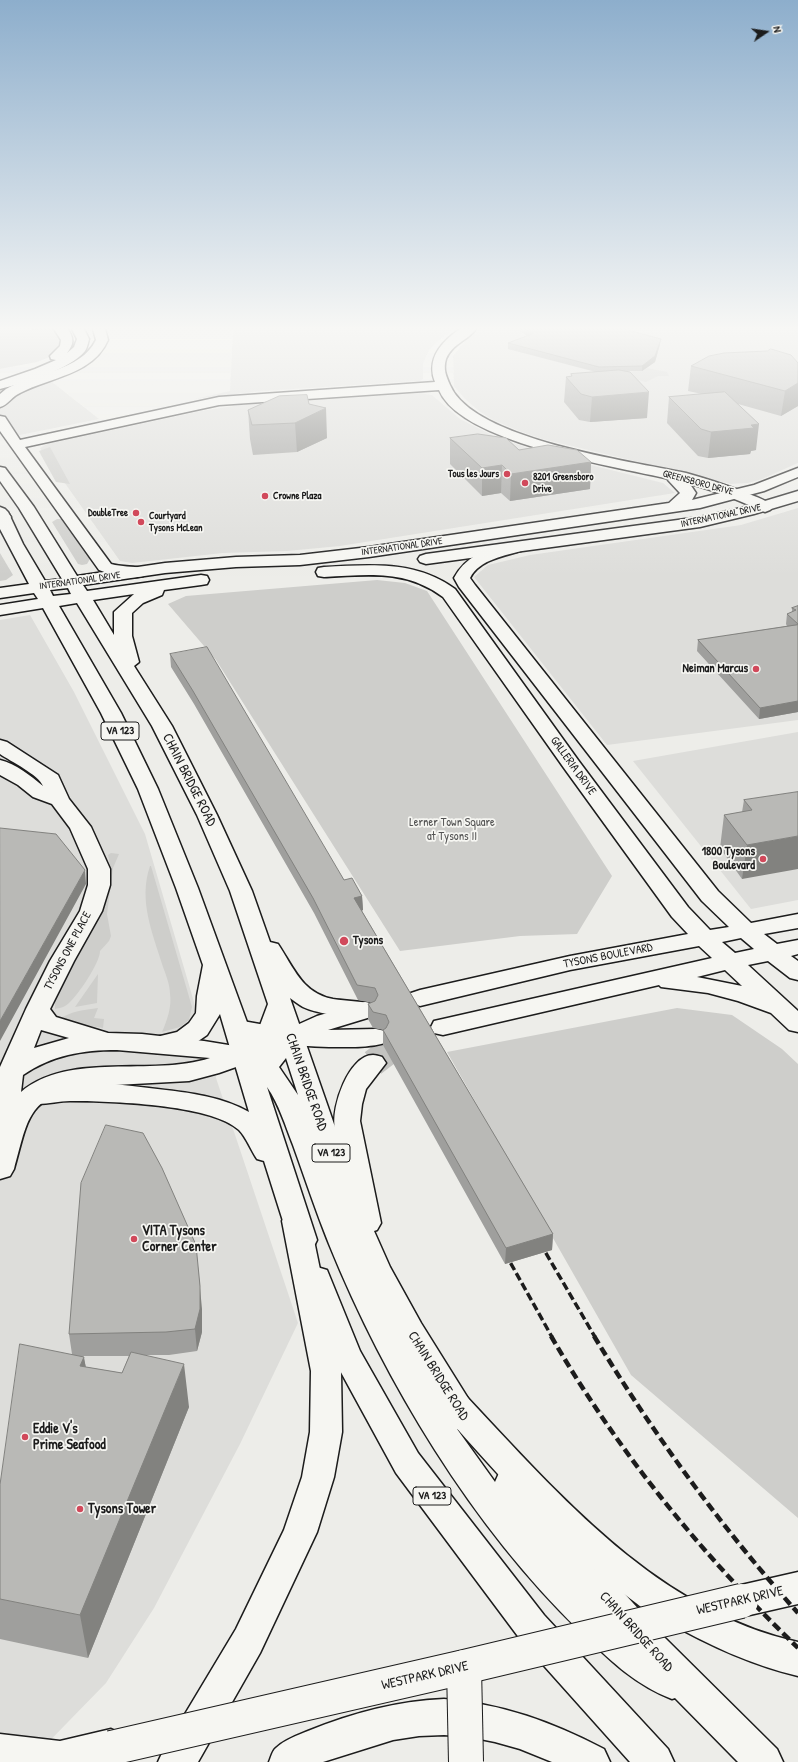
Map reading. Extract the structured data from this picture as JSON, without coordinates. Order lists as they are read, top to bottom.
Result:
{
  "streets": {
    "main road": [
      "GREENSBORO DRIVE",
      "INTERNATIONAL DRIVE",
      "VA 123",
      "GALLERIA DRIVE",
      "CHAIN BRIDGE ROAD",
      "TYSONS ONE PLACE",
      "TYSONS BOULEVARD",
      "WESTPARK DRIVE"
    ]
  },
  "crossings": [
    ["GREENSBORO DRIVE", "INTERNATIONAL DRIVE"],
    ["INTERNATIONAL DRIVE", "VA 123"],
    ["INTERNATIONAL DRIVE", "GALLERIA DRIVE"],
    ["INTERNATIONAL DRIVE", "CHAIN BRIDGE ROAD"],
    ["GALLERIA DRIVE", "TYSONS BOULEVARD"]
  ],
  "parks": ["Lerner Town Square at Tysons II"],
  "places": [
    "Tous les Jours",
    "8201 Greensboro Drive",
    "Crowne Plaza",
    "DoubleTree",
    "Courtyard Tysons McLean",
    "Neiman Marcus",
    "1800 Tysons Boulevard",
    "Tysons",
    "VITA Tysons Corner Center",
    "Eddie V's Prime Seafood",
    "Tysons Tower"
  ],
  "north": "right"
}
